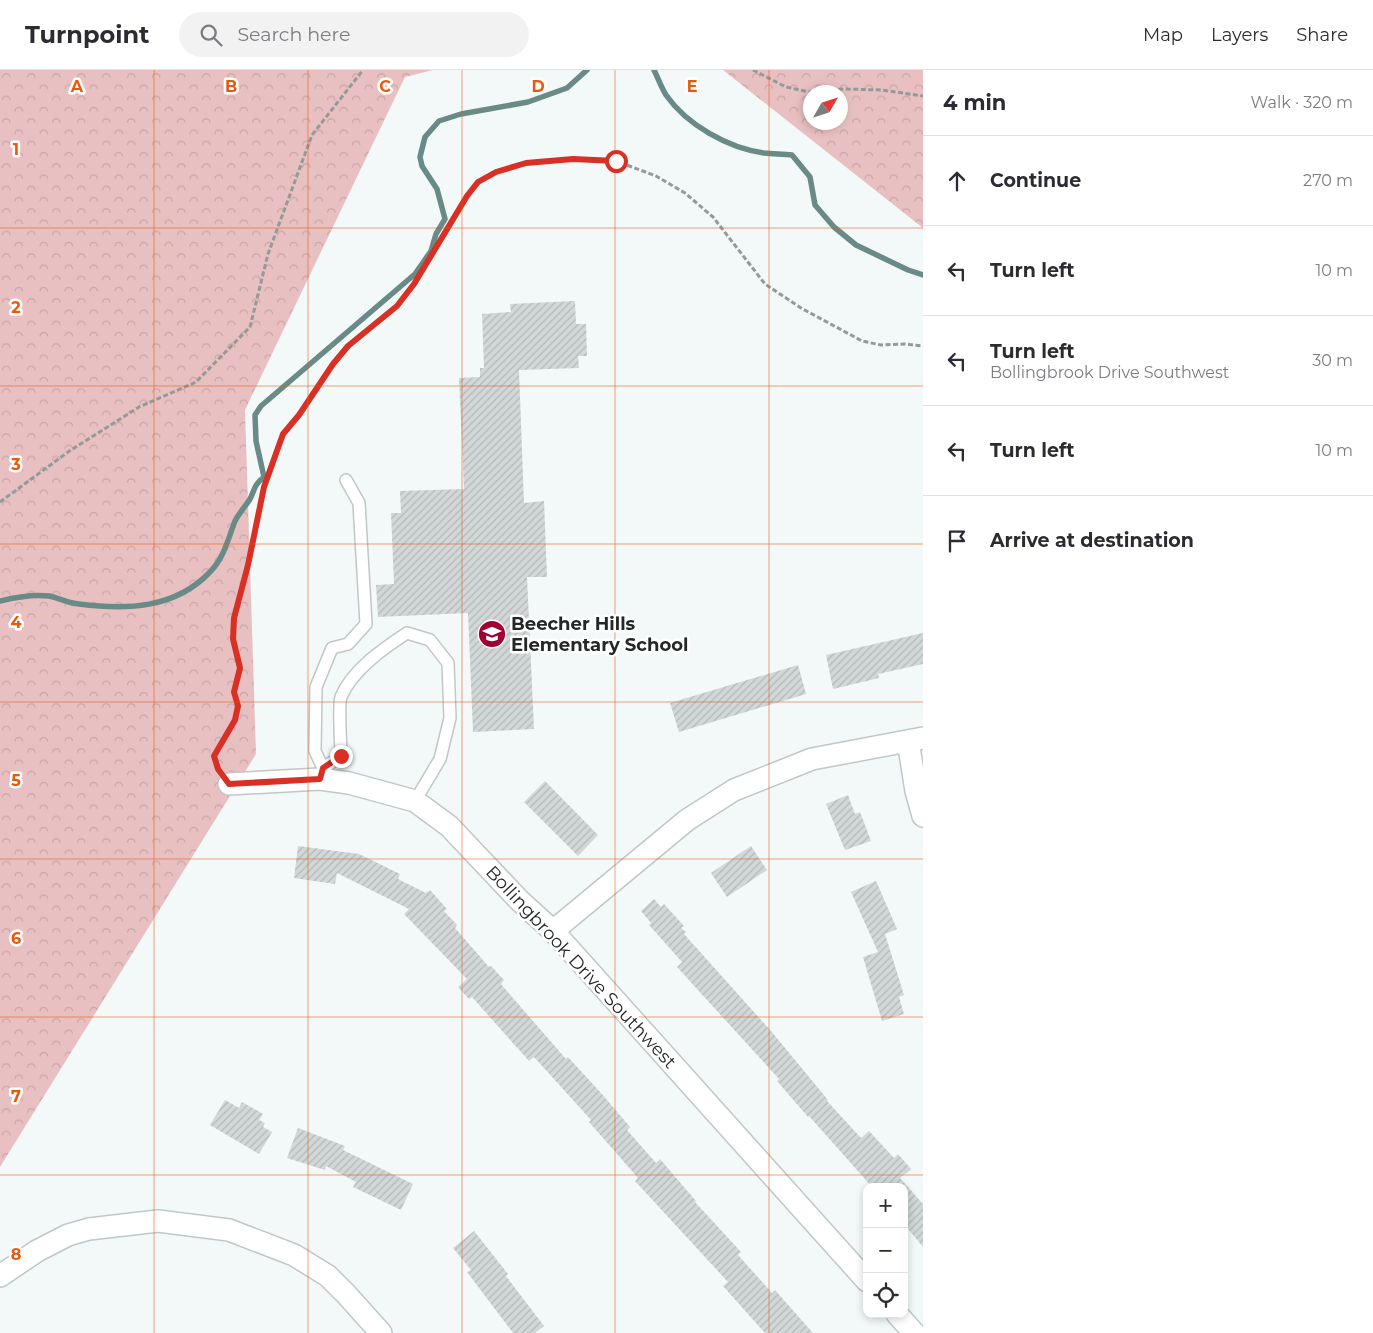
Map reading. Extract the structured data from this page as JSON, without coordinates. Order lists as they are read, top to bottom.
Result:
{
  "streets": {
    "street": ["Bollingbrook Drive Southwest"]
  },
  "places": {
    "school or university": ["Beecher Hills Elementary School"]
  },
  "north": "top right",
  "page": {
    "header": "Turnpoint",
    "search": "Search here",
    "nav": ["Map", "Layers", "Share"],
    "heading": ["4 min", "Walk · 320 m"],
    "list": [
      ["Continue", "270 m"],
      ["Turn left", "10 m"],
      ["Turn left", "Bollingbrook Drive Southwest", "30 m"],
      ["Turn left", "10 m"],
      "Arrive at destination"
    ],
    "map_buttons": ["+", "−"]
  },
  "grid": {
    "columns": [
      "A",
      "B",
      "C",
      "D",
      "E"
    ],
    "rows": [
      "1",
      "2",
      "3",
      "4",
      "5",
      "6",
      "7",
      "8"
    ]
  }
}
